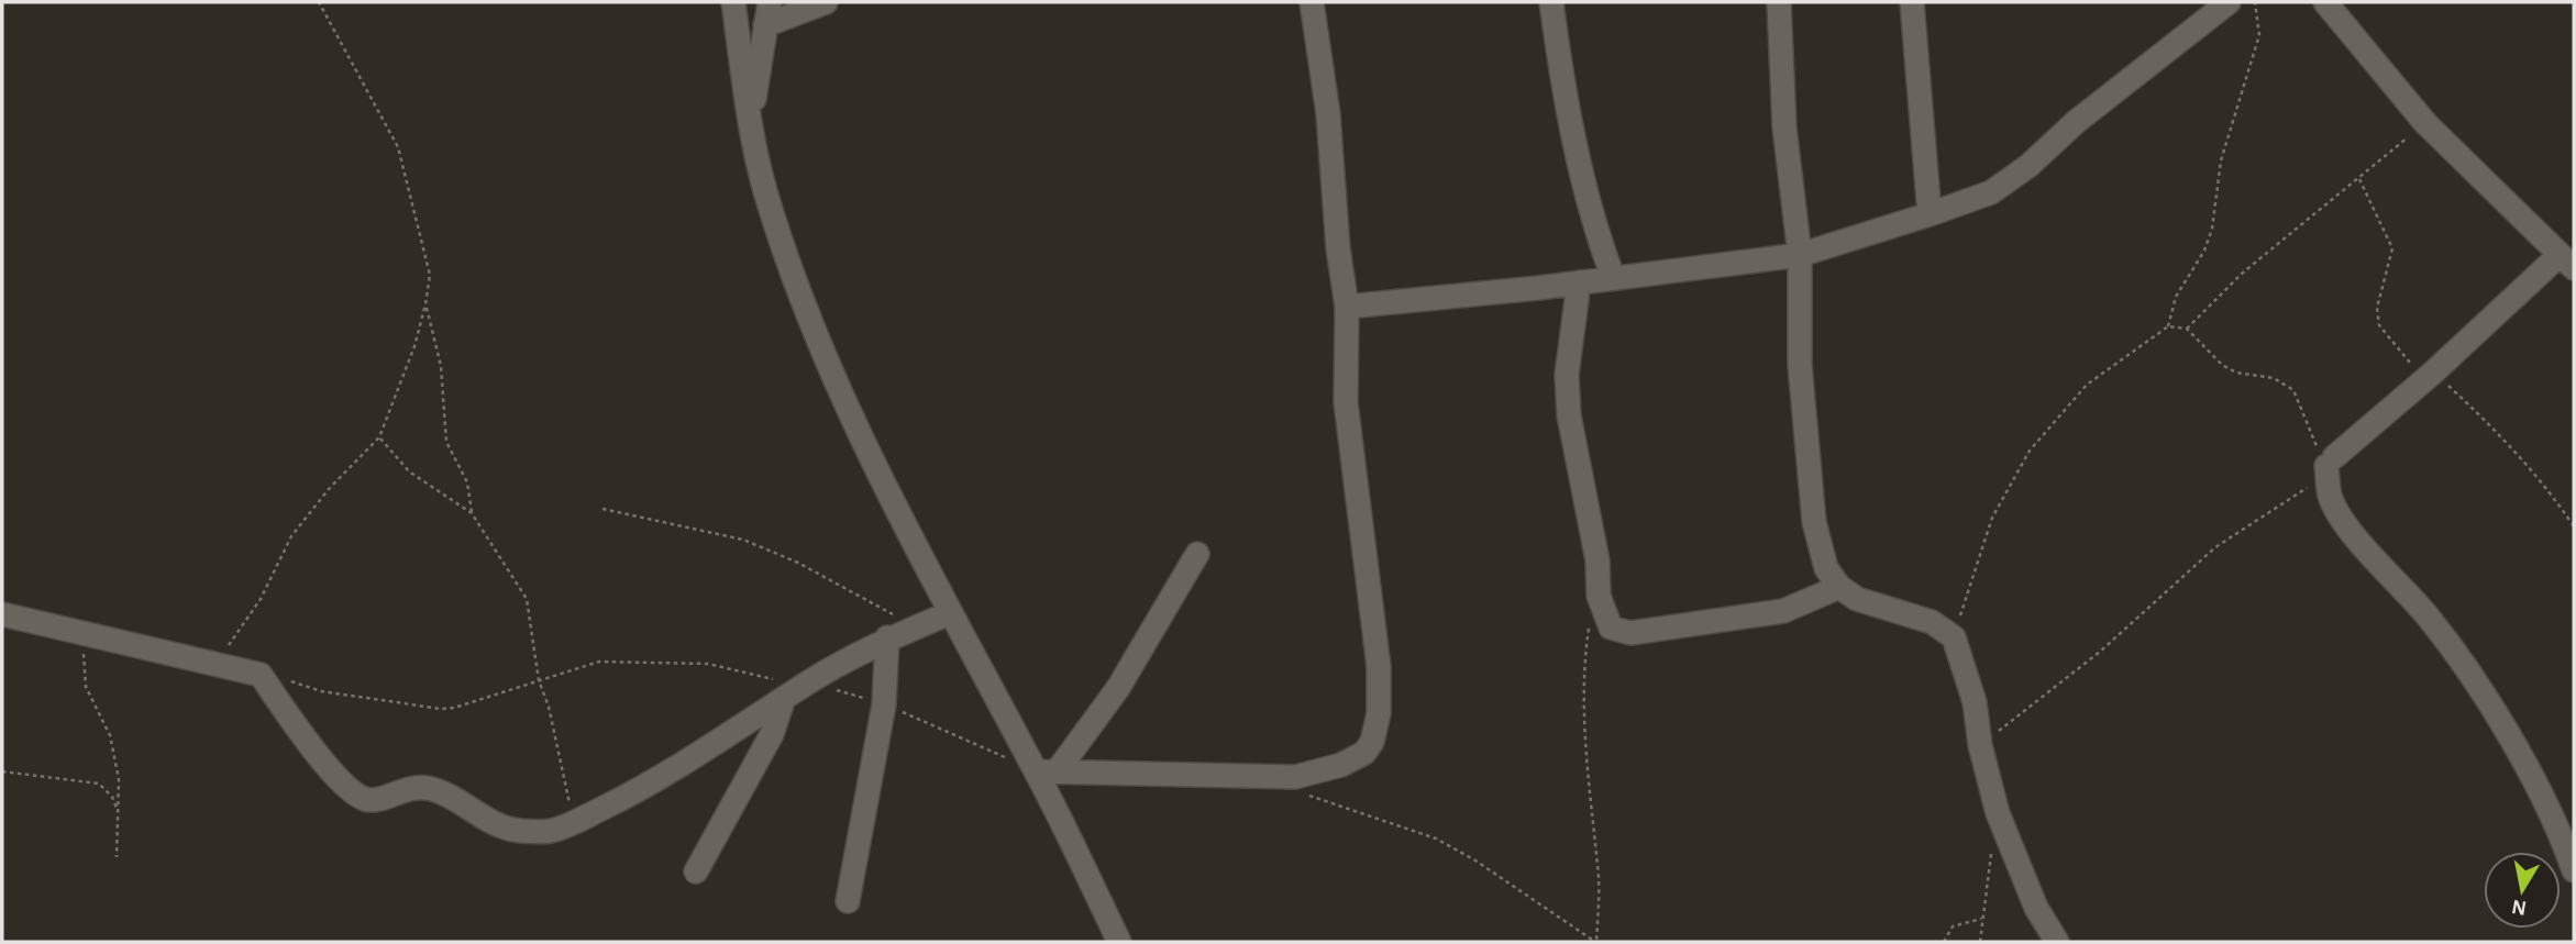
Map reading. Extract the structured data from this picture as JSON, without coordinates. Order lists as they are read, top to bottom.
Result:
{
  "north": "bottom"
}
